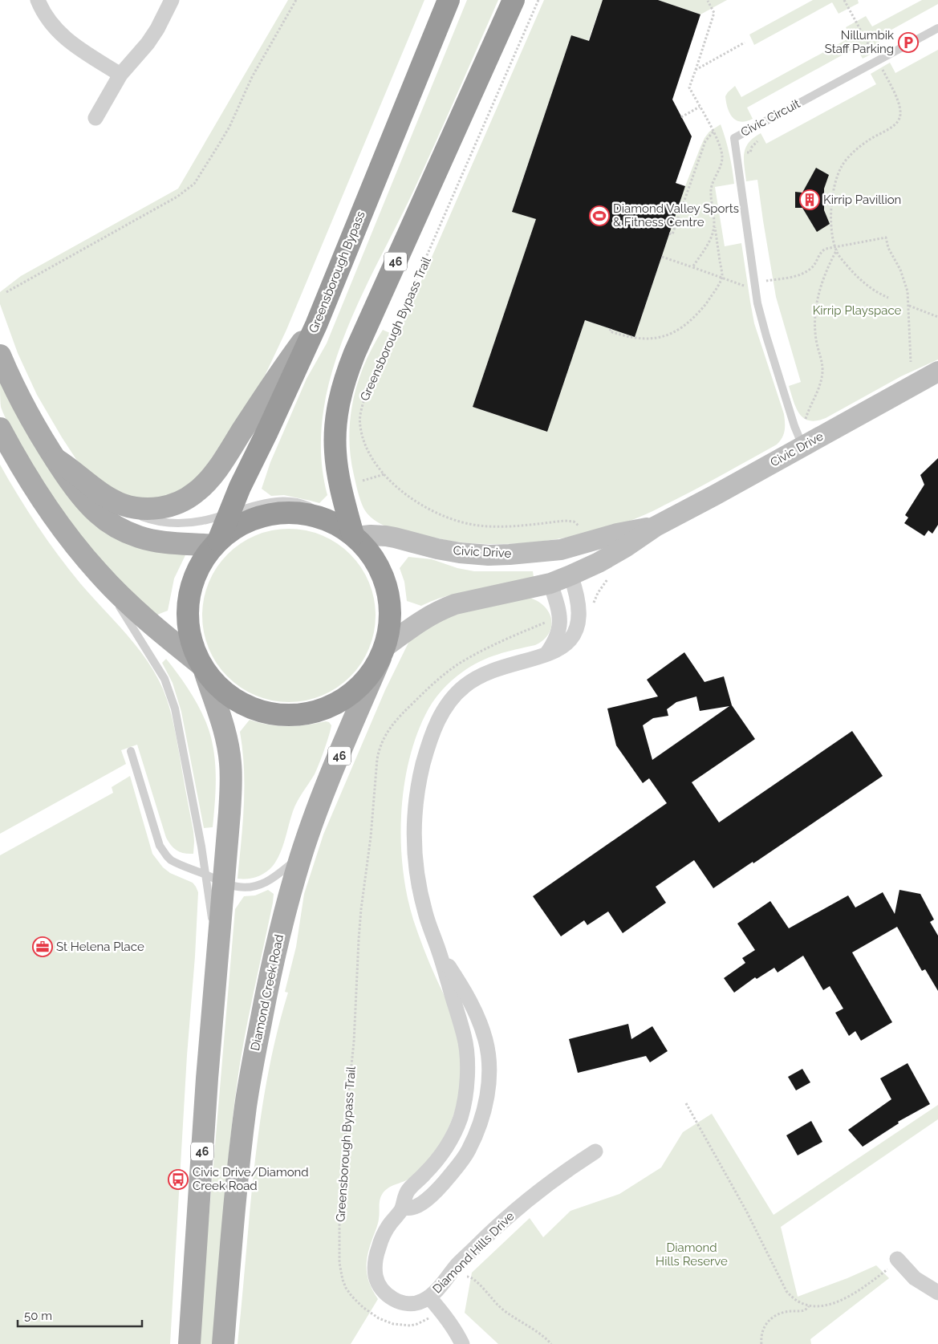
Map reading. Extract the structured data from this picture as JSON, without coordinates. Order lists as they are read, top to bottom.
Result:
{
  "streets": {
    "highway": ["46", "Greensborough Bypass"],
    "main road": ["Diamond Creek Road"],
    "street": ["Civic Drive", "Diamond Hills Drive"],
    "lane": ["Civic Circuit"],
    "path": ["Greensborough Bypass Trail"]
  },
  "crossings": [
    ["Civic Circuit", "Civic Drive"],
    ["46", "Greensborough Bypass"],
    ["46", "Civic Drive"],
    ["46", "Diamond Creek Road"],
    ["Greensborough Bypass Trail", "Civic Drive"],
    ["Civic Drive", "Diamond Creek Road"],
    ["Civic Drive", "Diamond Hills Drive"]
  ],
  "parks": ["Kirrip Playspace", "Diamond Hills Reserve"],
  "places": {
    "parking": ["Nillumbik Staff Parking"],
    "building": ["Kirrip Pavillion"],
    "sports": ["Diamond Valley Sports & Fitness Centre"],
    "office": ["St Helena Place"],
    "bus stop": ["Civic Drive/Diamond Creek Road"]
  },
  "scale_bar": "50 m"
}
